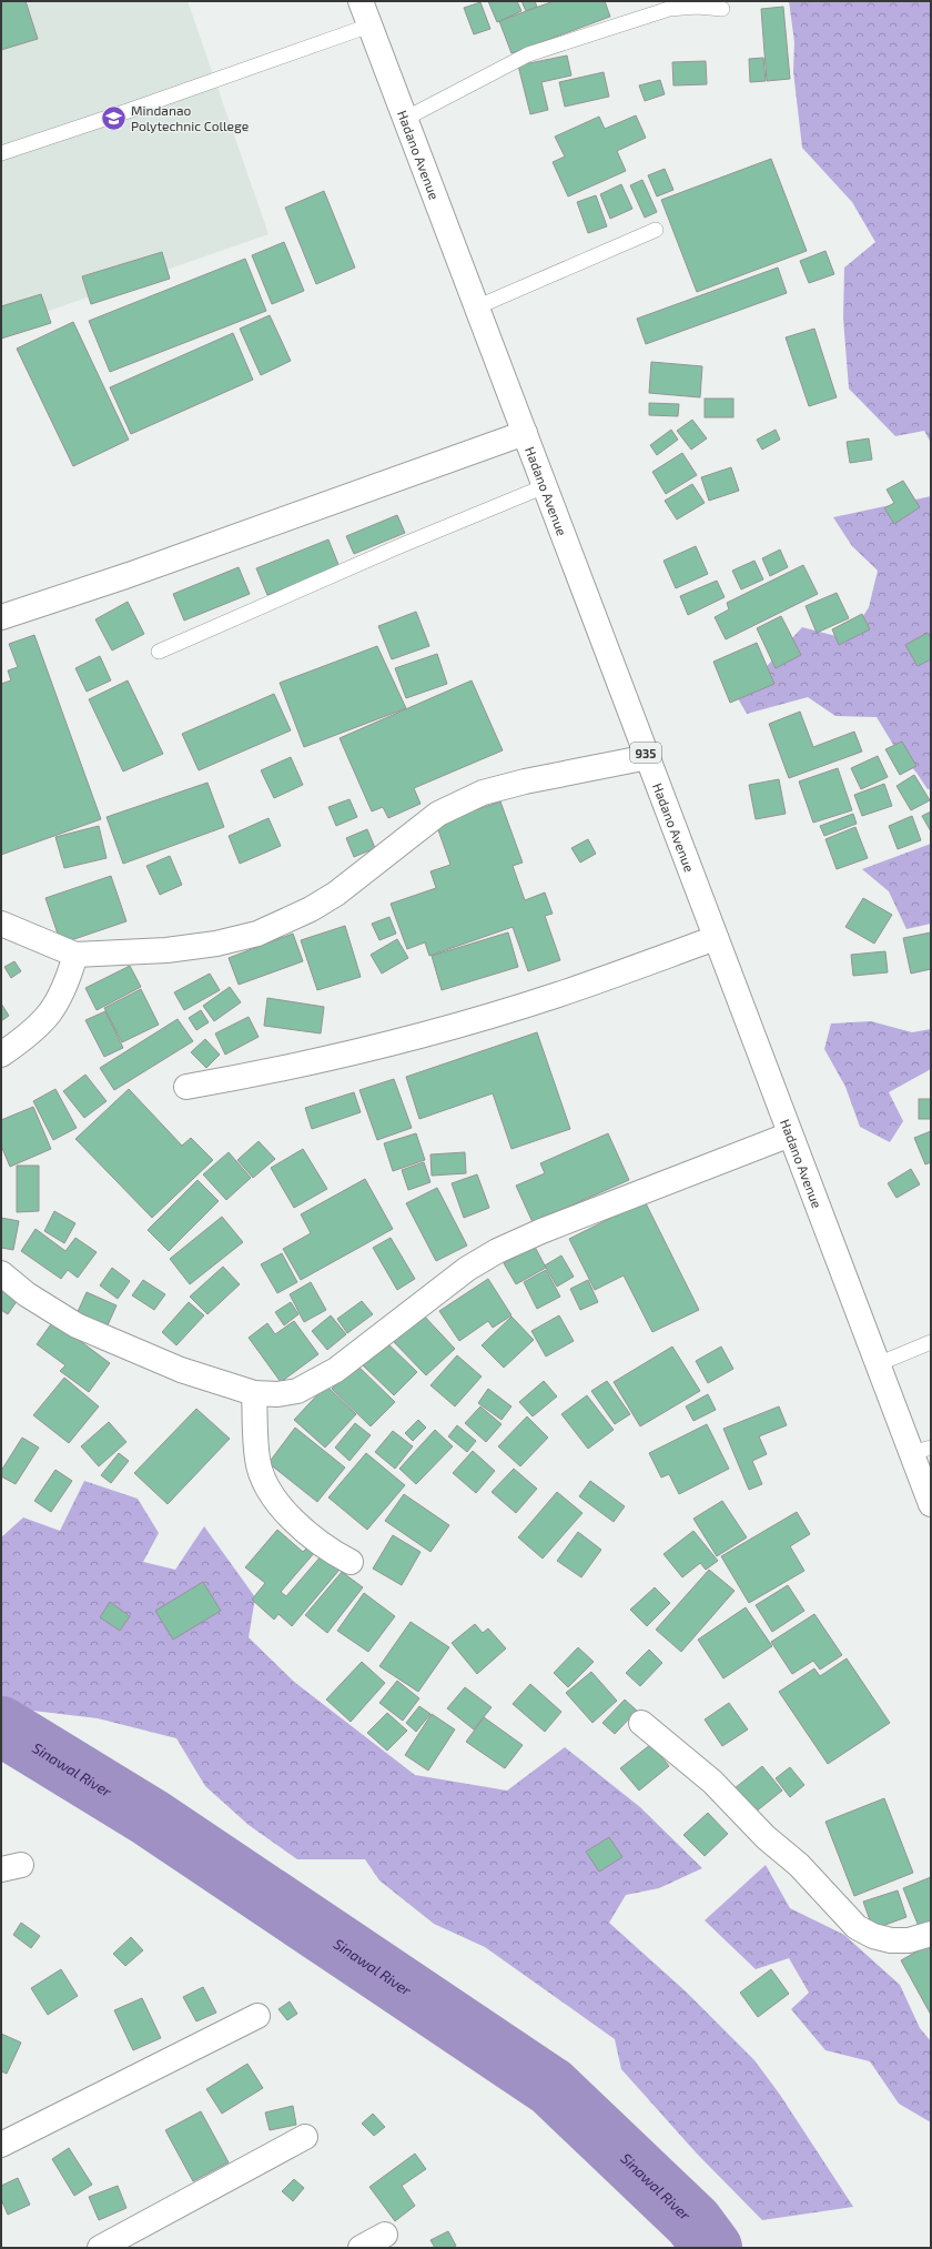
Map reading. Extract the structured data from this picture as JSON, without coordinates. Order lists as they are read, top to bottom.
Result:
{
  "streets": {
    "street": ["Hadano Avenue", "935"]
  },
  "water": ["Sinawal River"],
  "places": {
    "school or university": ["Mindanao Polytechnic College"]
  }
}
